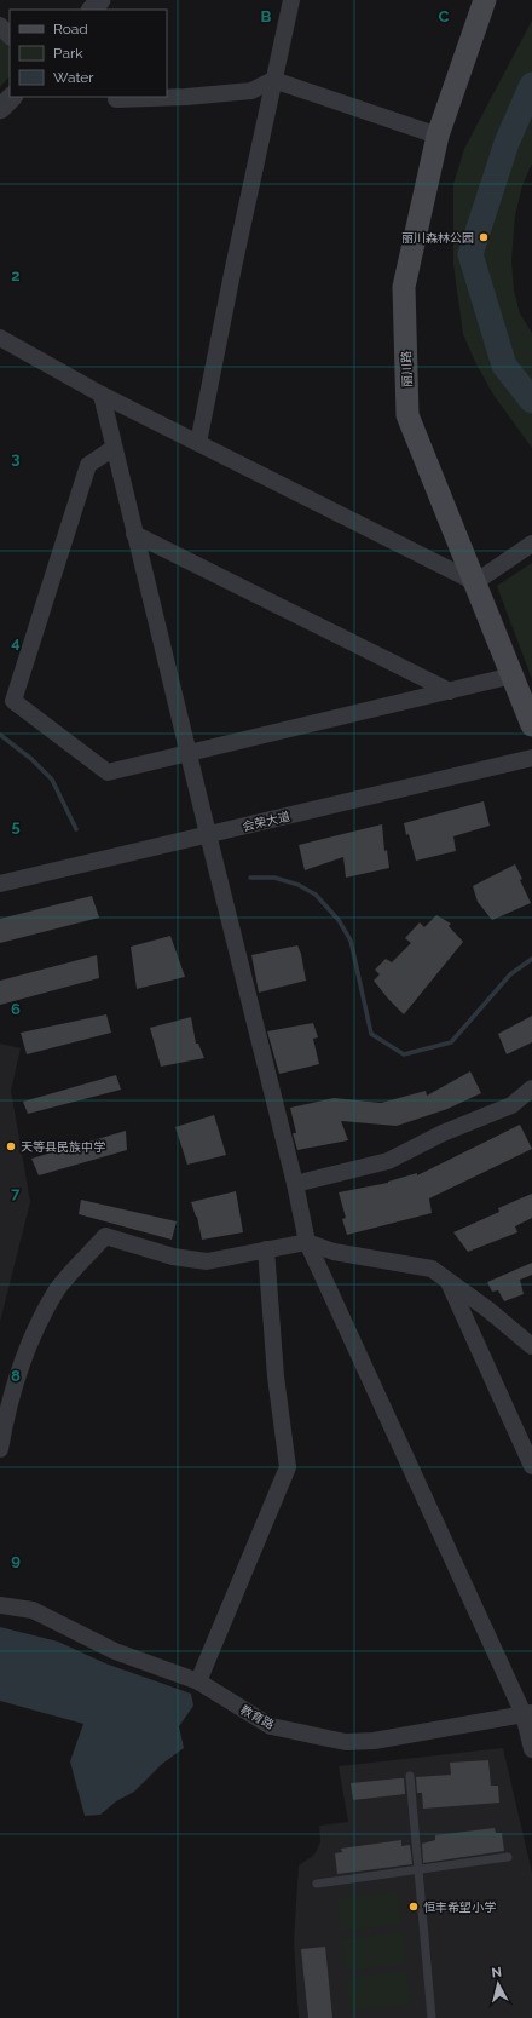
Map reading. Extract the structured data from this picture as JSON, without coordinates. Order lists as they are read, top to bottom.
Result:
{
  "streets": {
    "main road": ["丽川路"],
    "street": ["会荣大道", "教育路"]
  },
  "places": ["丽川森林公园", "天等县民族中学", "恒丰希望小学"],
  "legend": ["Road", "Park", "Water"],
  "north": "top",
  "grid": {
    "columns": ["B", "C"],
    "rows": [
      "2",
      "3",
      "4",
      "5",
      "6",
      "7",
      "8",
      "9"
    ]
  }
}
